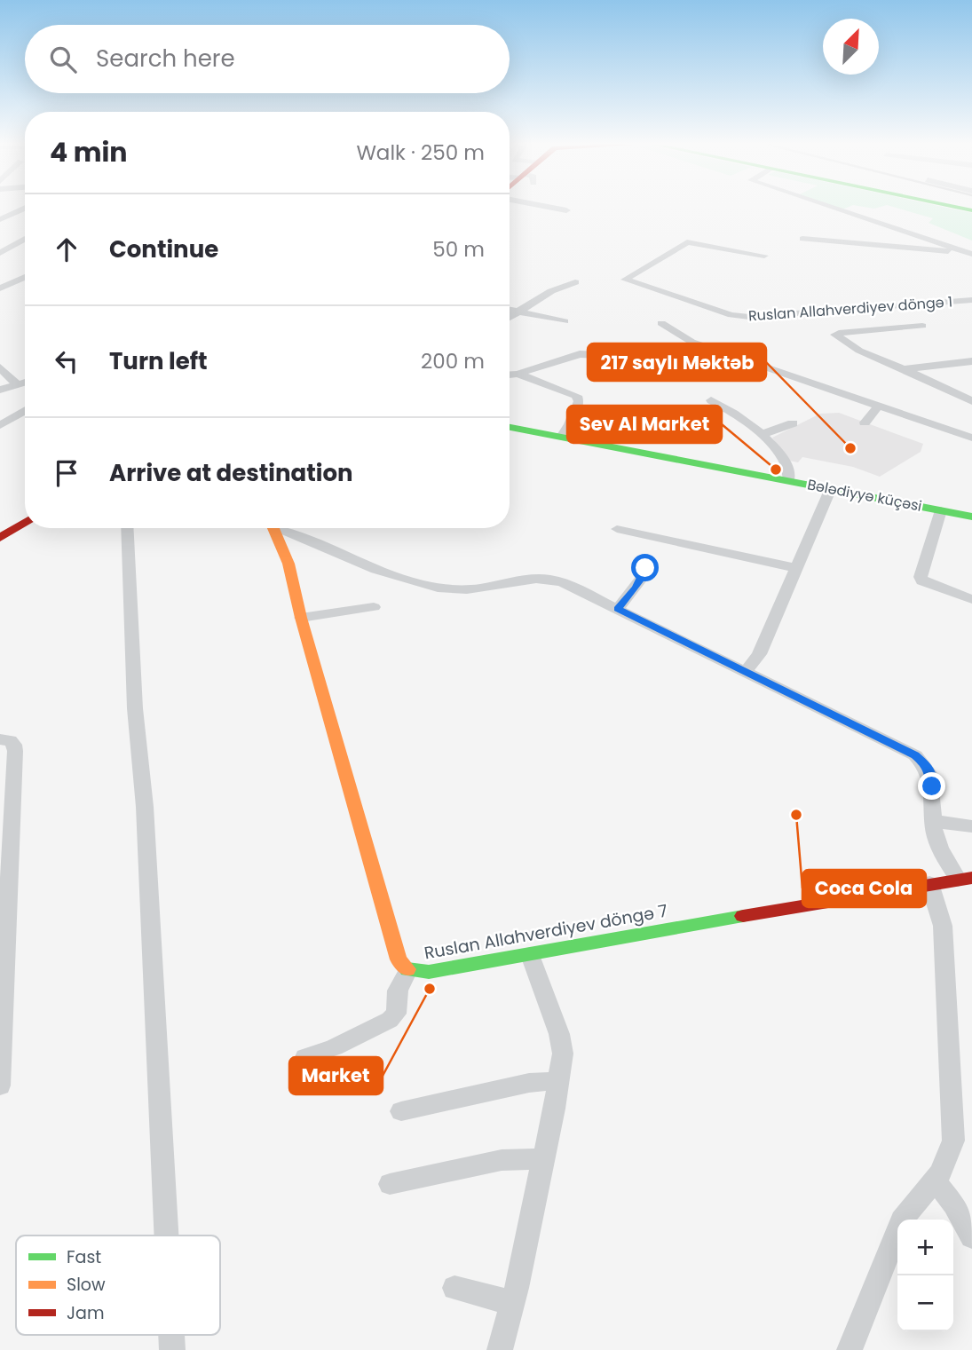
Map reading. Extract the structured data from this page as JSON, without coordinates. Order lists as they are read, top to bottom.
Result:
{
  "streets": {
    "main road": ["Bələdiyyə küçəsi", "Ruslan Allahverdiyev döngə 7"],
    "street": ["Ruslan Allahverdiyev döngə 1"]
  },
  "places": [
    "217 saylı Məktəb",
    "Sev Al Market",
    "Coca Cola",
    "Market"
  ],
  "legend": ["Fast", "Slow", "Jam"],
  "north": "top right",
  "page": {
    "search": "Search here",
    "heading": ["4 min", "Walk · 250 m"],
    "list": [
      ["Continue", "50 m"],
      ["Turn left", "200 m"],
      "Arrive at destination"
    ],
    "map_buttons": ["+", "−"]
  }
}
